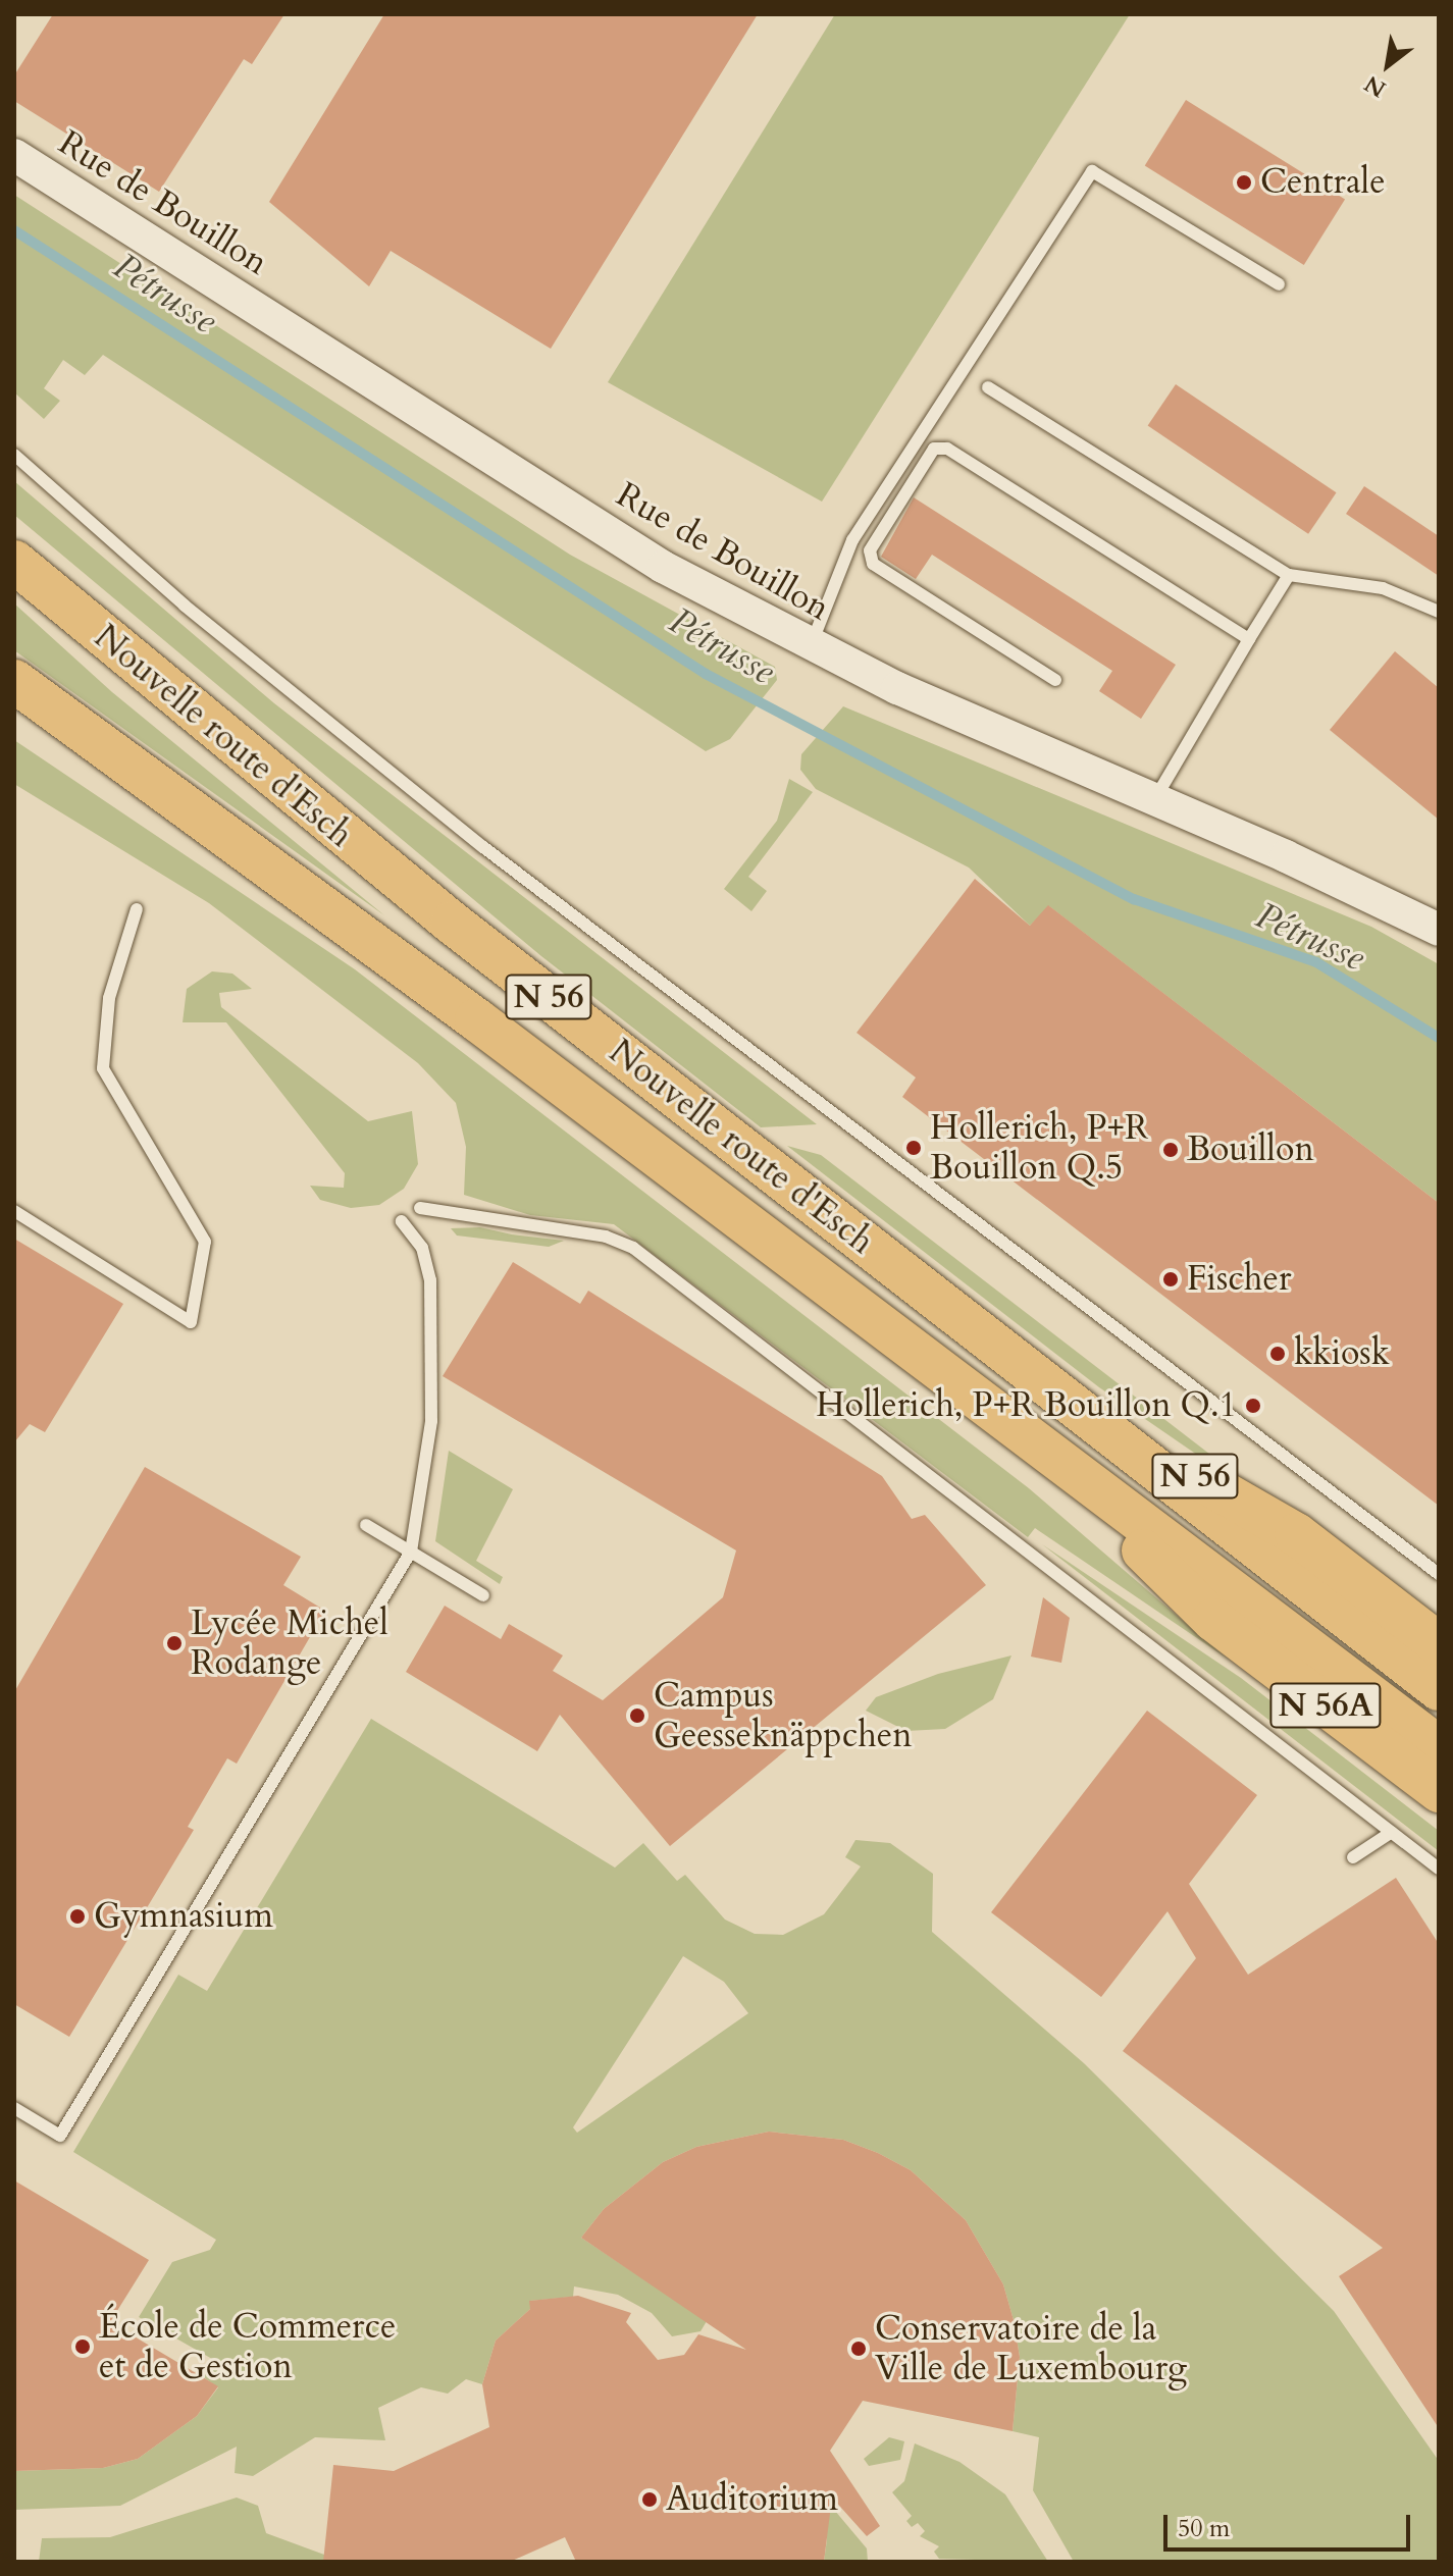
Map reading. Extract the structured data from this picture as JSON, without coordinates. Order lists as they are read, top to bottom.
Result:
{
  "streets": {
    "highway": ["Nouvelle route d'Esch", "N 56", "N 56A"],
    "street": ["Rue de Bouillon"]
  },
  "crossings": [
    ["Nouvelle route d'Esch", "N 56"],
    ["Nouvelle route d'Esch", "N 56A"]
  ],
  "water": ["Pétrusse"],
  "places": [
    "Centrale",
    "Hollerich, P+R Bouillon Q.5",
    "Bouillon",
    "Fischer",
    "kkiosk",
    "Hollerich, P+R Bouillon Q.1",
    "Lycée Michel Rodange",
    "Campus Geesseknäppchen",
    "Gymnasium",
    "École de Commerce et de Gestion",
    "Conservatoire de la Ville de Luxembourg",
    "Auditorium"
  ],
  "scale_bar": "50 m",
  "north": "bottom left"
}
